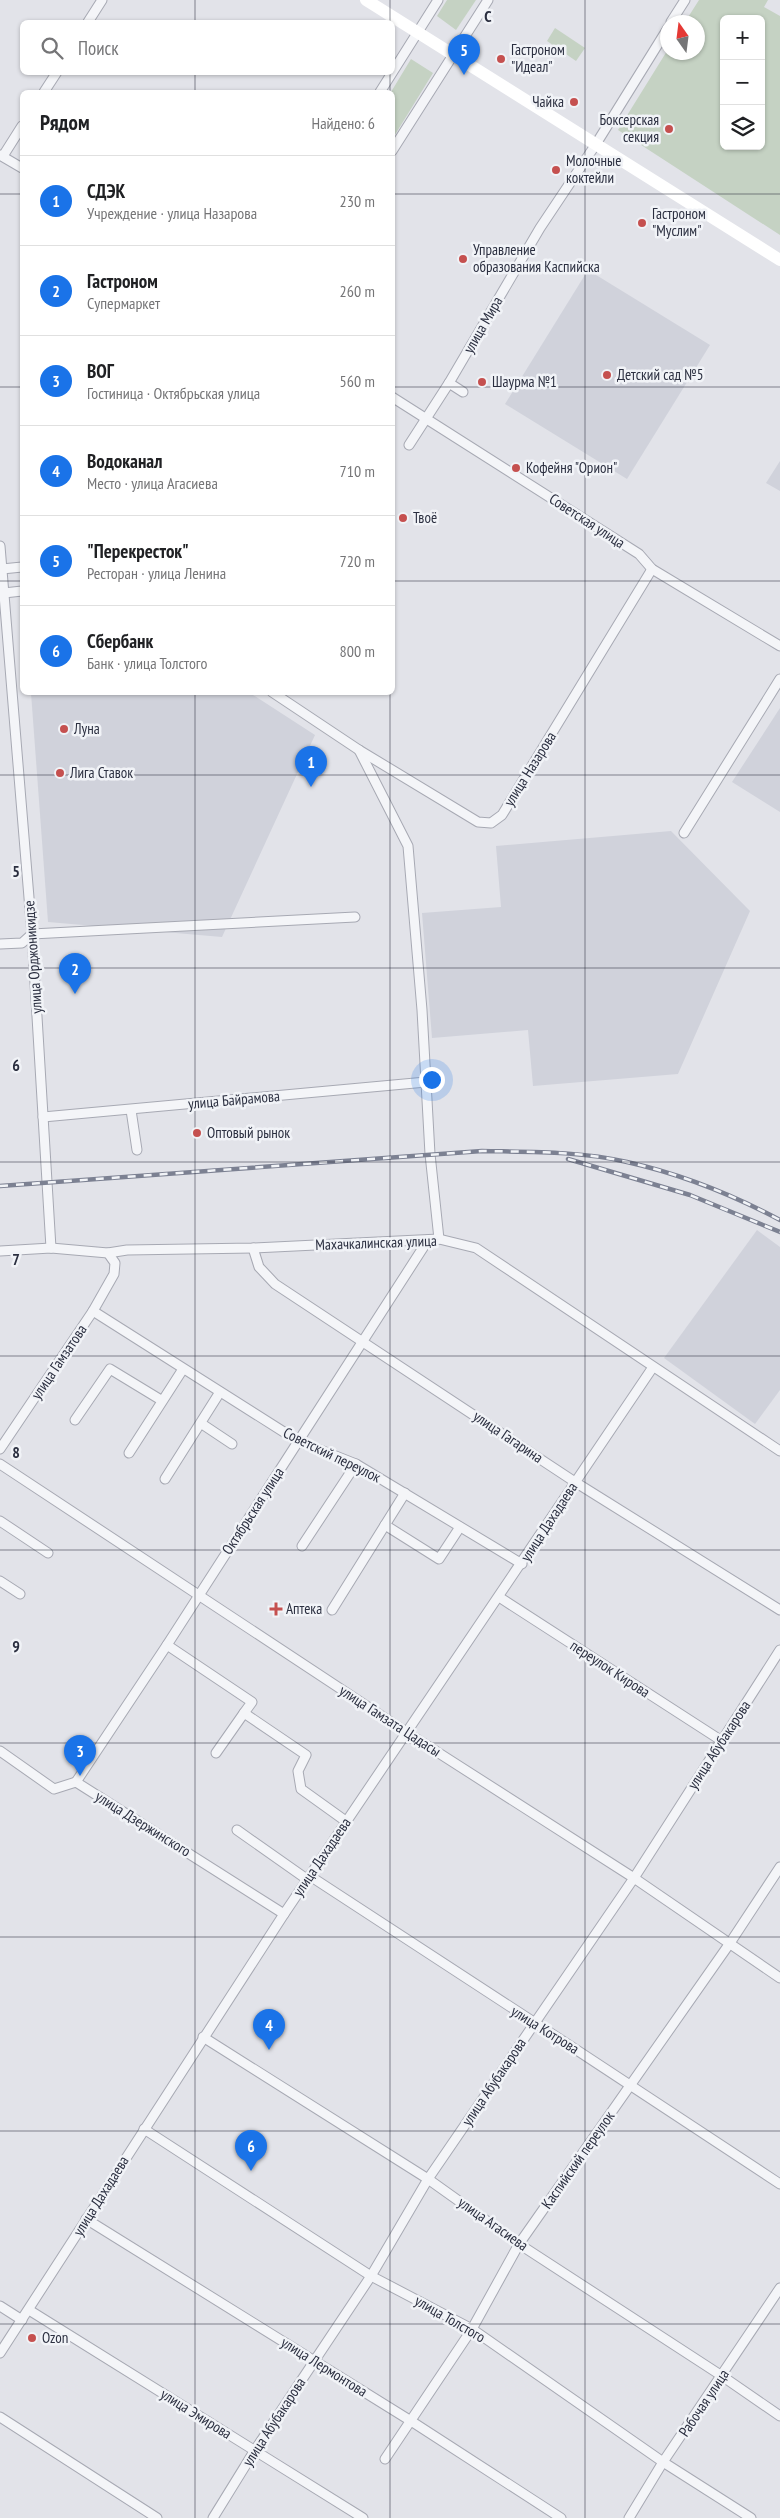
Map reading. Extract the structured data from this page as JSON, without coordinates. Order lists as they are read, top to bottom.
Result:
{
  "streets": {
    "street": [
      "улица Мира",
      "Советская улица",
      "улица Назарова",
      "улица Орджоникидзе",
      "улица Байрамова",
      "Махачкалинская улица",
      "улица Гамзатова",
      "улица Гагарина",
      "Советский переулок",
      "Октябрьская улица",
      "улица Дахадаева",
      "переулок Кирова",
      "улица Гамзата Цадасы",
      "улица Абубакарова",
      "улица Дзержинского",
      "улица Котрова",
      "Каспийский переулок",
      "улица Агасиева",
      "улица Толстого",
      "улица Лермонтова",
      "Рабочая улица",
      "улица Эмирова"
    ]
  },
  "crossings": [
    ["улица Мира", "Советская улица"],
    ["Советская улица", "улица Назарова"],
    ["улица Орджоникидзе", "улица Байрамова"],
    ["улица Орджоникидзе", "Махачкалинская улица"],
    ["Махачкалинская улица", "улица Гамзатова"],
    ["Махачкалинская улица", "улица Гагарина"],
    ["Махачкалинская улица", "Октябрьская улица"],
    ["Махачкалинская улица", "улица Дахадаева"],
    ["улица Гамзатова", "Советский переулок"],
    ["улица Гагарина", "Октябрьская улица"],
    ["улица Гагарина", "улица Дахадаева"],
    ["Советский переулок", "Октябрьская улица"],
    ["Советский переулок", "улица Дахадаева"],
    ["Октябрьская улица", "улица Гамзата Цадасы"],
    ["Октябрьская улица", "улица Дзержинского"],
    ["улица Дахадаева", "переулок Кирова"],
    ["улица Дахадаева", "улица Гамзата Цадасы"],
    ["улица Дахадаева", "улица Дзержинского"],
    ["улица Дахадаева", "улица Котрова"],
    ["улица Дахадаева", "улица Агасиева"],
    ["улица Дахадаева", "улица Толстого"],
    ["улица Дахадаева", "улица Лермонтова"],
    ["улица Дахадаева", "улица Эмирова"],
    ["переулок Кирова", "улица Абубакарова"],
    ["улица Гамзата Цадасы", "улица Абубакарова"],
    ["улица Гамзата Цадасы", "Каспийский переулок"],
    ["улица Абубакарова", "улица Котрова"],
    ["улица Абубакарова", "улица Агасиева"],
    ["улица Абубакарова", "улица Толстого"],
    ["улица Абубакарова", "улица Лермонтова"],
    ["улица Абубакарова", "улица Эмирова"],
    ["улица Котрова", "Каспийский переулок"],
    ["Каспийский переулок", "улица Агасиева"],
    ["Каспийский переулок", "улица Толстого"],
    ["Каспийский переулок", "улица Лермонтова"],
    ["улица Агасиева", "Рабочая улица"],
    ["улица Толстого", "Рабочая улица"]
  ],
  "places": {
    "other": [
      "Гастроном \"Идеал\"",
      "Чайка",
      "Боксерская секция",
      "Молочные коктейли",
      "Гастроном \"Муслим\"",
      "Управление образования Каспийска",
      "Детский сад №5",
      "Шаурма №1",
      "Кофейня \"Орион\"",
      "Твоё",
      "Луна",
      "Лига Ставок",
      "Оптовый рынок",
      "Ozon"
    ],
    "health": ["Аптека"]
  },
  "north": "top",
  "page": {
    "map_buttons": ["+", "−"],
    "search": "Поиск",
    "pins": [
      "5",
      "1",
      "2",
      "3",
      "4",
      "6"
    ],
    "heading": ["Рядом", "Найдено: 6"],
    "list": [
      {
        "mark": "1",
        "name": "СДЭК",
        "note": "Учреждение · улица Назарова",
        "value": "230 m"
      },
      {
        "mark": "2",
        "name": "Гастроном",
        "note": "Супермаркет",
        "value": "260 m"
      },
      {
        "mark": "3",
        "name": "ВОГ",
        "note": "Гостиница · Октябрьская улица",
        "value": "560 m"
      },
      {
        "mark": "4",
        "name": "Водоканал",
        "note": "Место · улица Агасиева",
        "value": "710 m"
      },
      {
        "mark": "5",
        "name": "\"Перекресток\"",
        "note": "Ресторан · улица Ленина",
        "value": "720 m"
      },
      {
        "mark": "6",
        "name": "Сбербанк",
        "note": "Банк · улица Толстого",
        "value": "800 m"
      }
    ]
  },
  "grid": {
    "columns": ["C"],
    "rows": [
      "5",
      "6",
      "7",
      "8",
      "9"
    ]
  }
}
